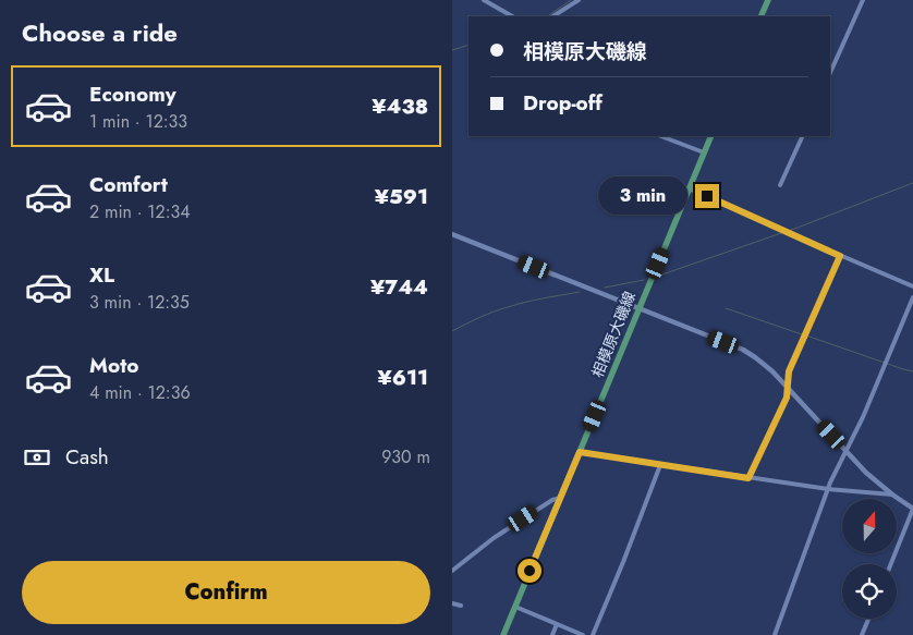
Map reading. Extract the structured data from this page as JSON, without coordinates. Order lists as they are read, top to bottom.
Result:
{
  "streets": {
    "main road": ["相模原大磯線"]
  },
  "north": "top",
  "page": {
    "heading": "Choose a ride",
    "banner": ["相模原大磯線", "Drop-off"],
    "list": [
      {
        "name": "Economy",
        "note": "1 min · 12:33",
        "value": "¥438"
      },
      {
        "name": "Comfort",
        "note": "2 min · 12:34",
        "value": "¥591"
      },
      {
        "name": "XL",
        "note": "3 min · 12:35",
        "value": "¥744"
      },
      {
        "name": "Moto",
        "note": "4 min · 12:36",
        "value": "¥611"
      }
    ],
    "bubble": "3 min",
    "pay": ["Cash", "930 m"],
    "buttons": "Confirm"
  }
}
